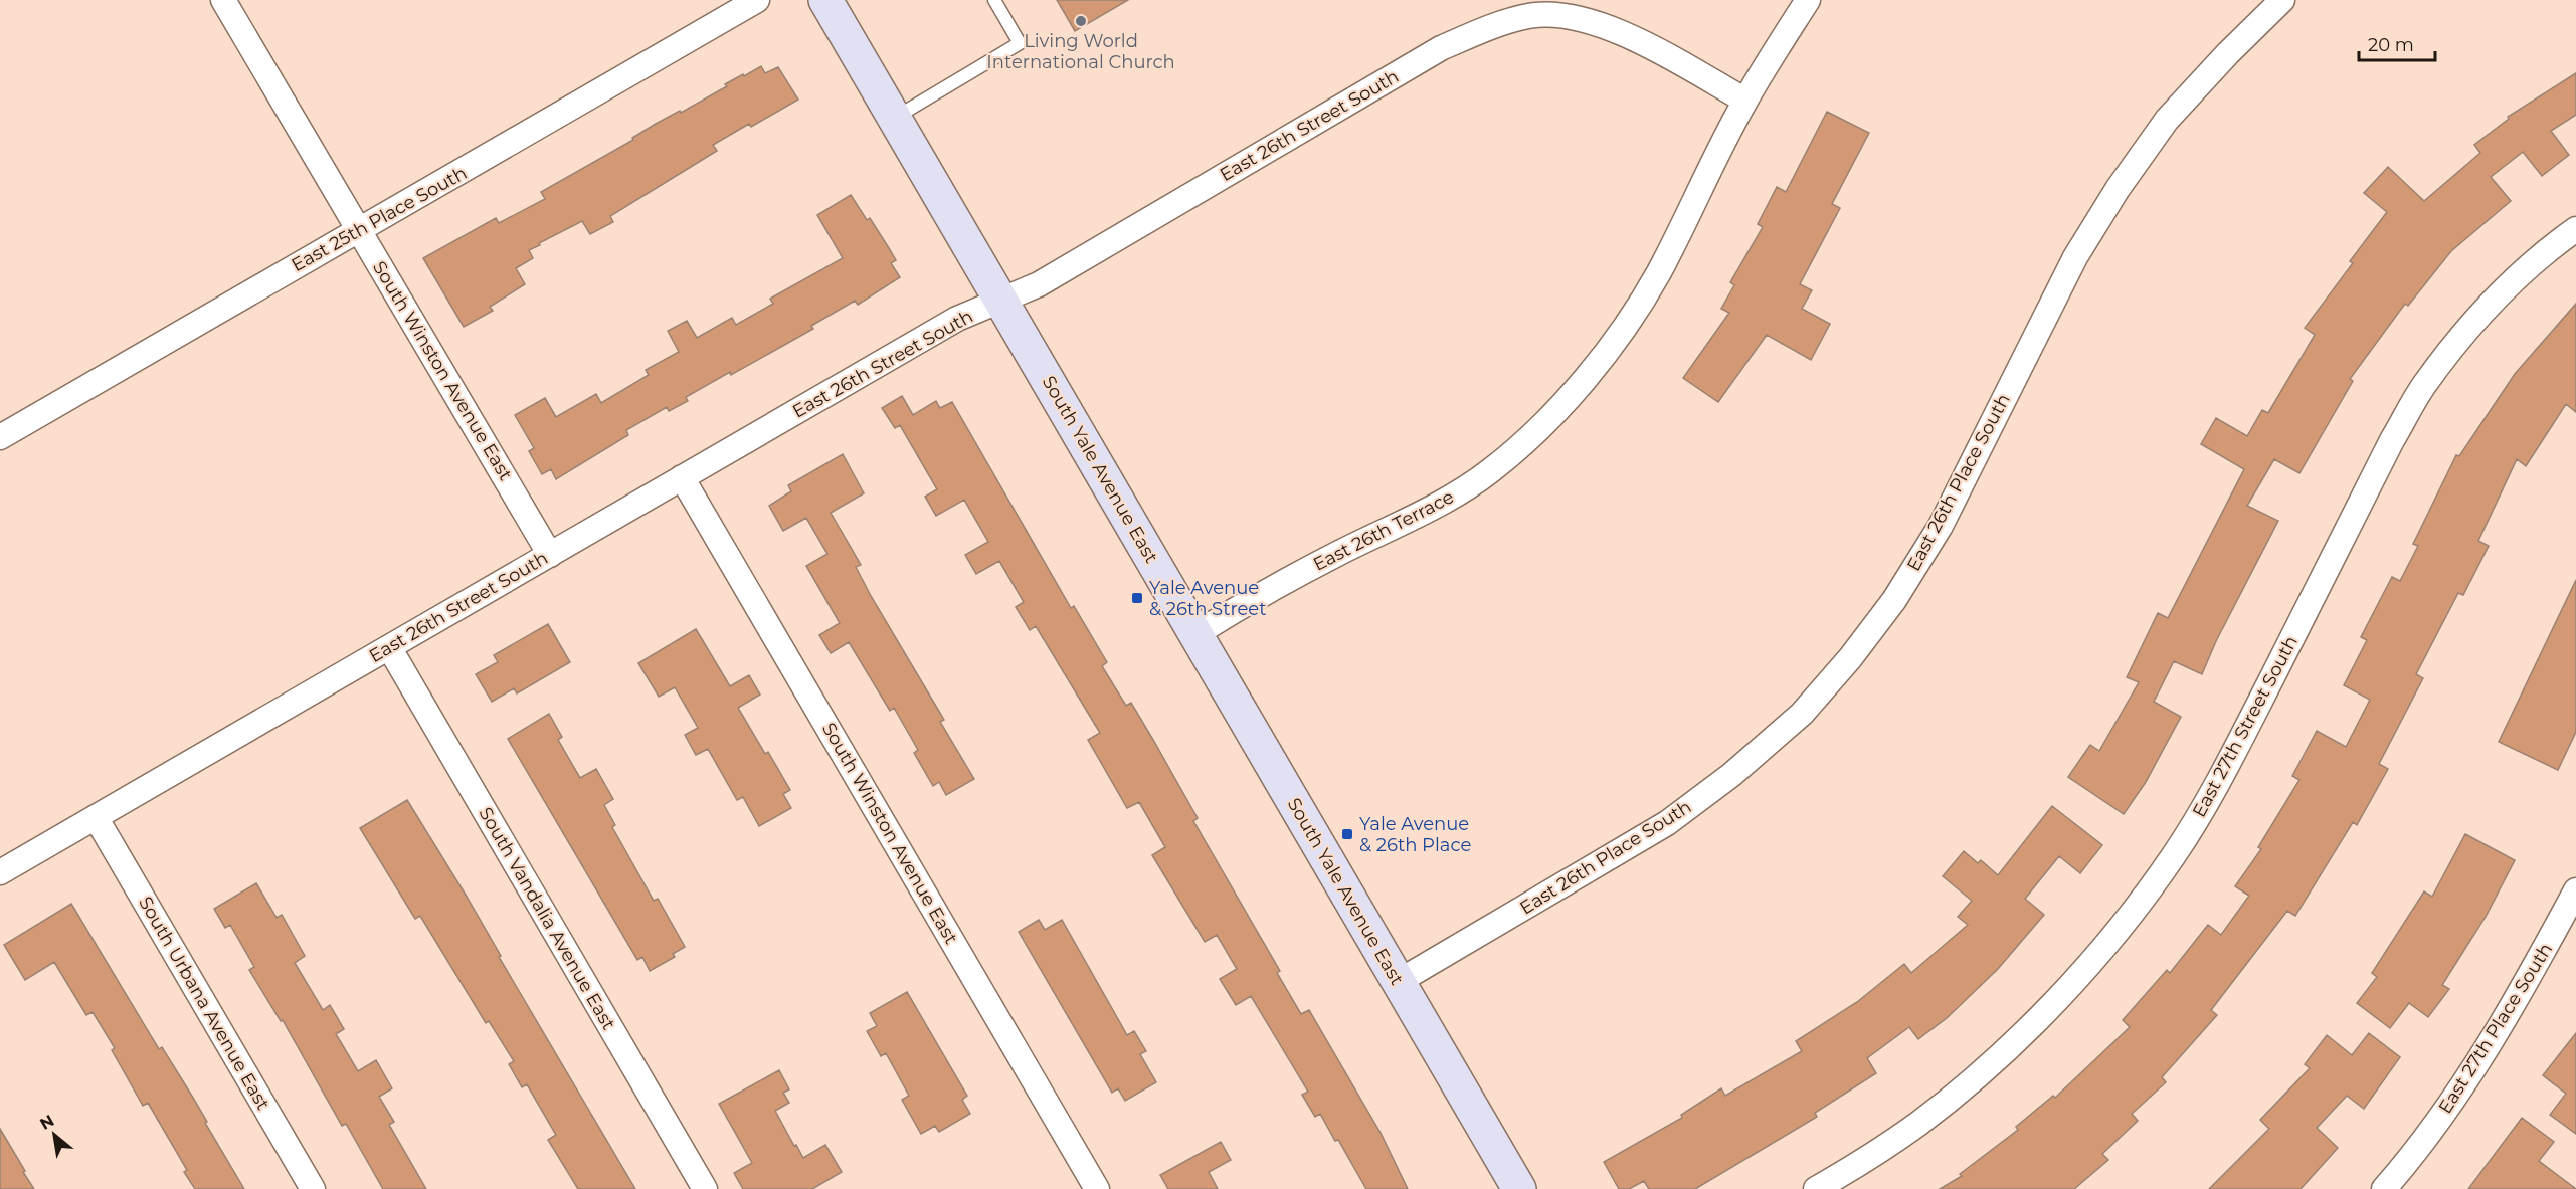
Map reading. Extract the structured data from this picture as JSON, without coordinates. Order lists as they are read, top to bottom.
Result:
{
  "streets": {
    "main road": ["South Yale Avenue East"],
    "street": [
      "East 26th Street South",
      "East 25th Place South",
      "South Winston Avenue East",
      "East 26th Place South",
      "East 26th Terrace",
      "East 27th Street South",
      "South Vandalia Avenue East",
      "South Urbana Avenue East",
      "East 27th Place South"
    ]
  },
  "crossings": [
    ["East 26th Street South", "South Winston Avenue East"],
    ["East 26th Street South", "South Yale Avenue East"],
    ["East 26th Street South", "East 26th Terrace"],
    ["East 26th Street South", "South Vandalia Avenue East"],
    ["East 26th Street South", "South Urbana Avenue East"],
    ["East 25th Place South", "South Winston Avenue East"],
    ["South Yale Avenue East", "East 26th Place South"],
    ["South Yale Avenue East", "East 26th Terrace"]
  ],
  "places": {
    "other": ["Living World International Church"],
    "transit": ["Yale Avenue & 26th Street", "Yale Avenue & 26th Place"]
  },
  "scale_bar": "20 m",
  "north": "top left"
}
